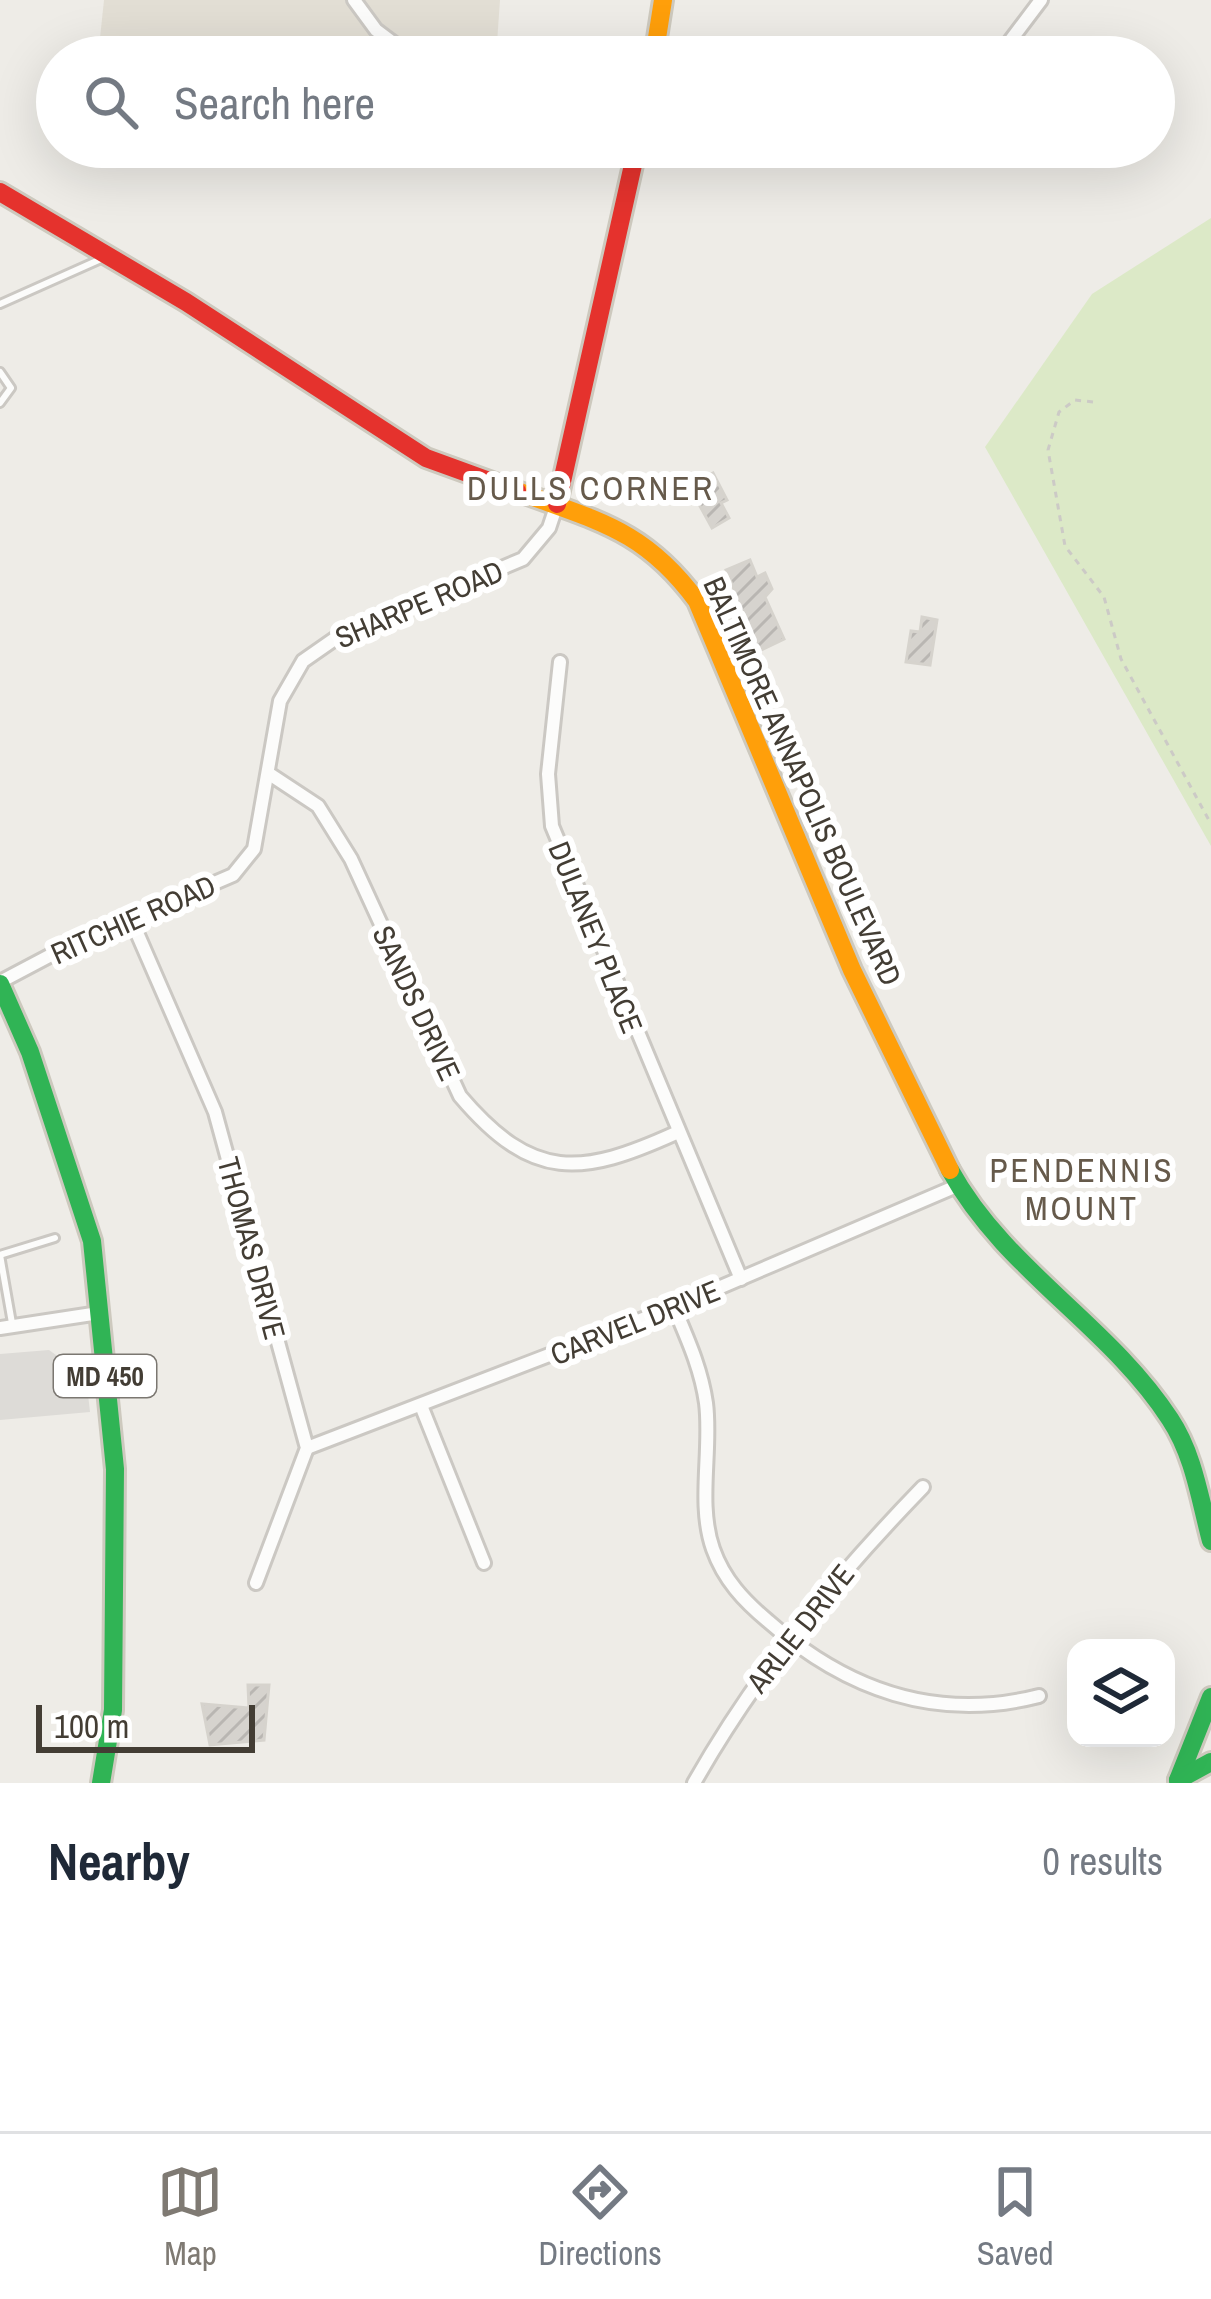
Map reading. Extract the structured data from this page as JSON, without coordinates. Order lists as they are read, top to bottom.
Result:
{
  "streets": {
    "main road": ["BALTIMORE ANNAPOLIS BOULEVARD", "MD 450"],
    "street": [
      "SHARPE ROAD",
      "RITCHIE ROAD",
      "DULANEY PLACE",
      "SANDS DRIVE",
      "THOMAS DRIVE",
      "CARVEL DRIVE",
      "ARLIE DRIVE"
    ]
  },
  "crossings": [
    ["SHARPE ROAD", "BALTIMORE ANNAPOLIS BOULEVARD"],
    ["SHARPE ROAD", "RITCHIE ROAD"],
    ["SHARPE ROAD", "SANDS DRIVE"],
    ["BALTIMORE ANNAPOLIS BOULEVARD", "CARVEL DRIVE"],
    ["RITCHIE ROAD", "SANDS DRIVE"],
    ["RITCHIE ROAD", "THOMAS DRIVE"],
    ["RITCHIE ROAD", "MD 450"],
    ["DULANEY PLACE", "SANDS DRIVE"],
    ["DULANEY PLACE", "CARVEL DRIVE"],
    ["THOMAS DRIVE", "CARVEL DRIVE"]
  ],
  "districts": ["DULLS CORNER", "PENDENNIS MOUNT"],
  "scale_bar": "100 m",
  "page": {
    "search": "Search here",
    "scale": "100 m",
    "heading": ["Nearby", "0 results"],
    "nav": ["Map", "Directions", "Saved"]
  }
}
